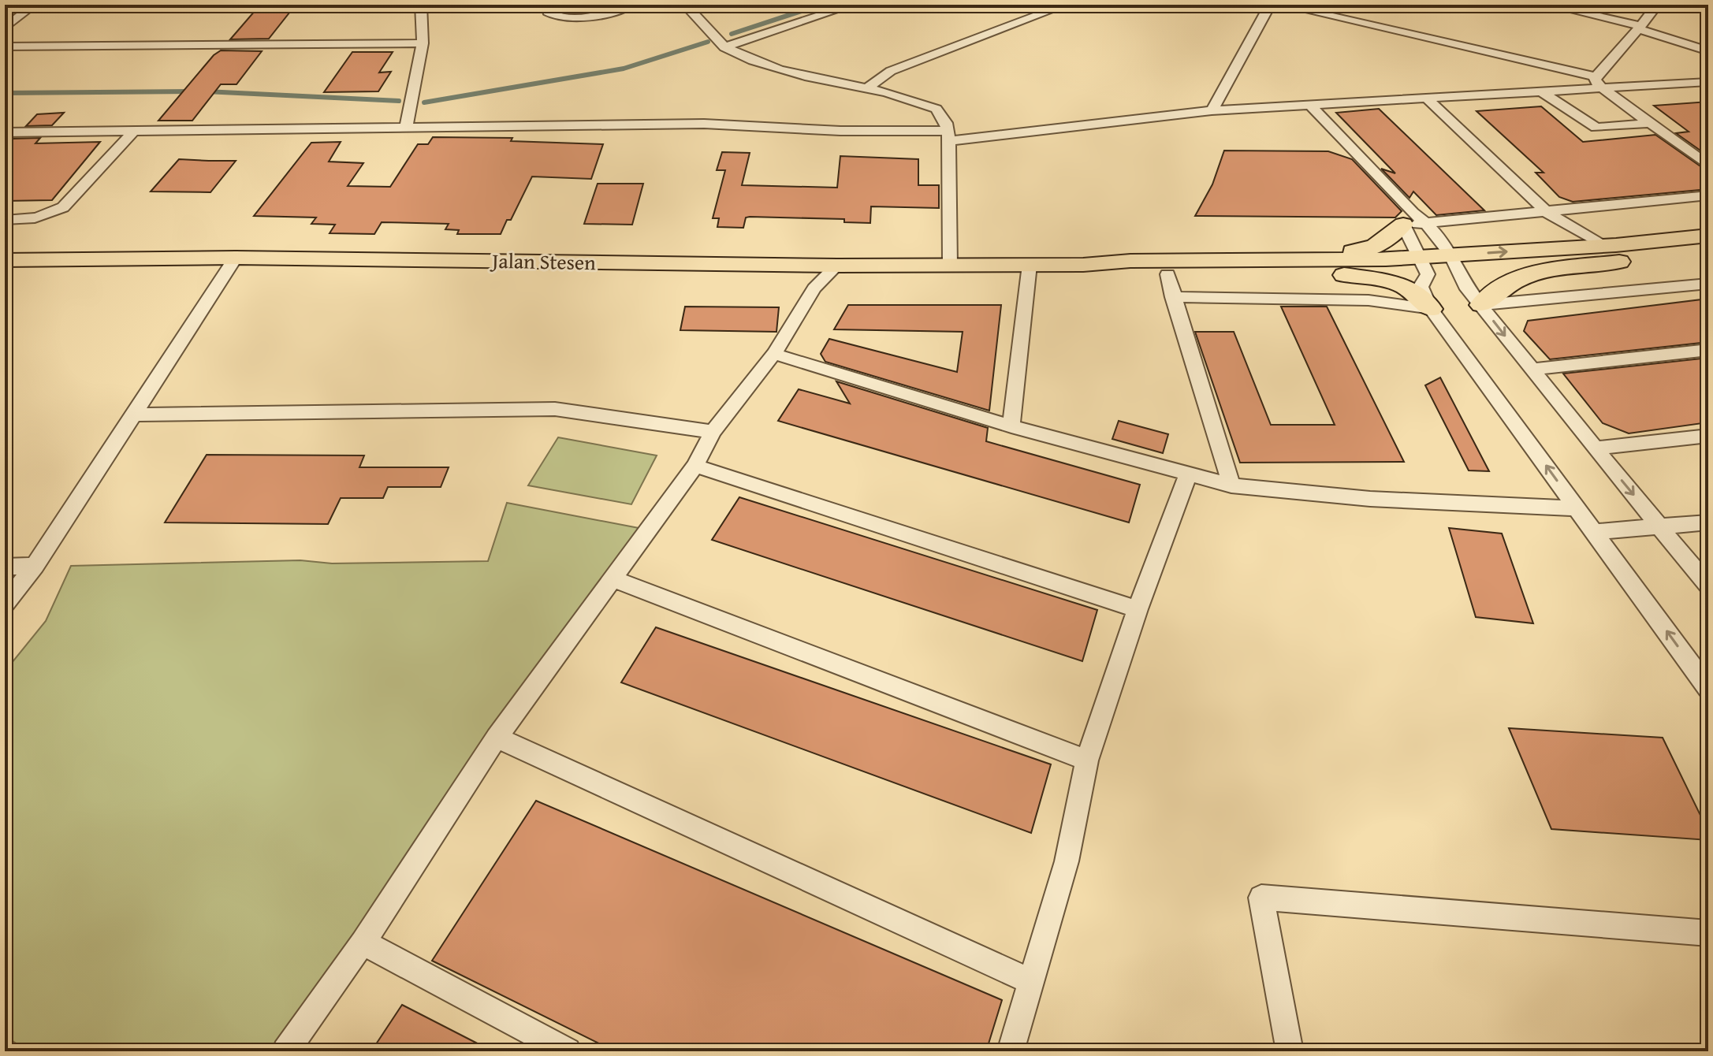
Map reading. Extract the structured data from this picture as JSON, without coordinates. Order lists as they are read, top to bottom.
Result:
{
  "streets": {
    "main road": ["Jalan Stesen"]
  }
}
